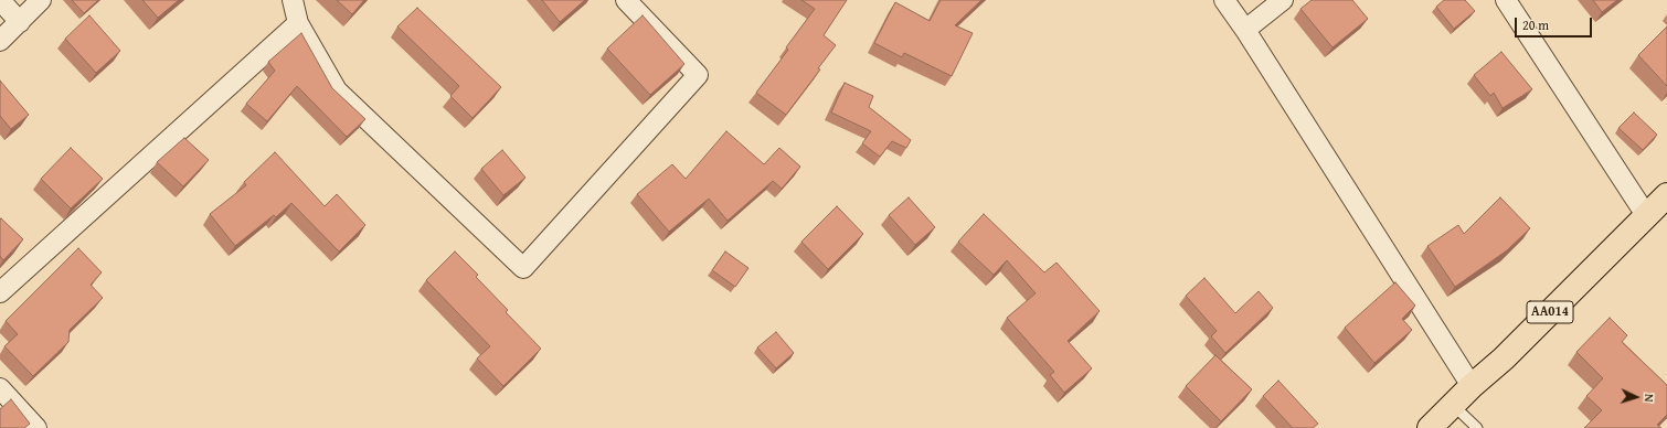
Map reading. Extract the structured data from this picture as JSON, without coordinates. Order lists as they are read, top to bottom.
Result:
{
  "streets": {
    "highway": ["AA014"]
  },
  "scale_bar": "20 m",
  "north": "right"
}
